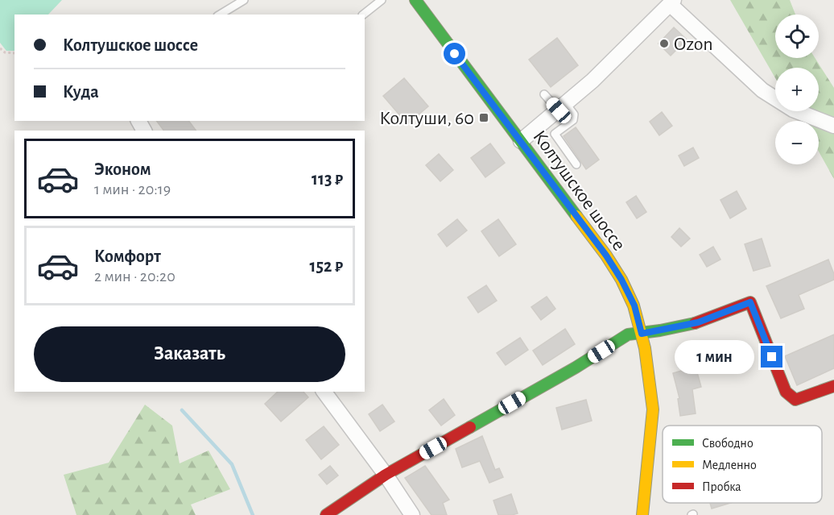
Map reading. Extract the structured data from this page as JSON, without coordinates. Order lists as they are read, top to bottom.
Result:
{
  "streets": {
    "street": ["Колтушское шоссе"]
  },
  "places": {
    "other": ["Ozon"],
    "transit": ["Колтуши, 60"]
  },
  "legend": ["Свободно", "Медленно", "Пробка"],
  "page": {
    "map_buttons": ["+", "−"],
    "banner": ["Колтушское шоссе", "Куда"],
    "list": [
      {
        "name": "Эконом",
        "note": "1 мин · 20:19",
        "value": "113 ₽"
      },
      {
        "name": "Комфорт",
        "note": "2 мин · 20:20",
        "value": "152 ₽"
      }
    ],
    "buttons": "Заказать",
    "bubble": "1 мин"
  }
}
